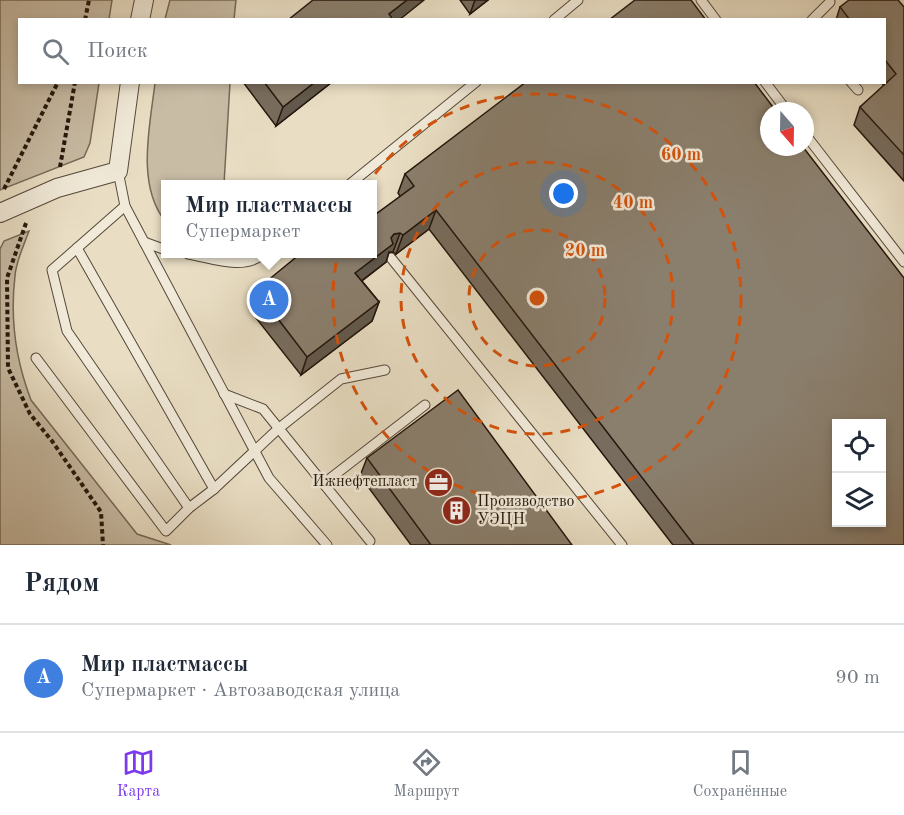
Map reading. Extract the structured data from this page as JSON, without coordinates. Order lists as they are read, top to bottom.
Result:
{
  "places": {
    "office": ["Ижнефтепласт"],
    "building": ["Производство УЭЦН"]
  },
  "north": "bottom",
  "page": {
    "search": "Поиск",
    "popup": ["Мир пластмассы", "Супермаркет"],
    "pins": "A",
    "heading": "Рядом",
    "list": [
      {
        "mark": "A",
        "name": "Мир пластмассы",
        "note": "Супермаркет · Автозаводская улица",
        "value": "90 m"
      }
    ],
    "nav": ["Карта", "Маршрут", "Сохранённые"]
  },
  "rings": ["60 m", "40 m", "20 m"]
}
